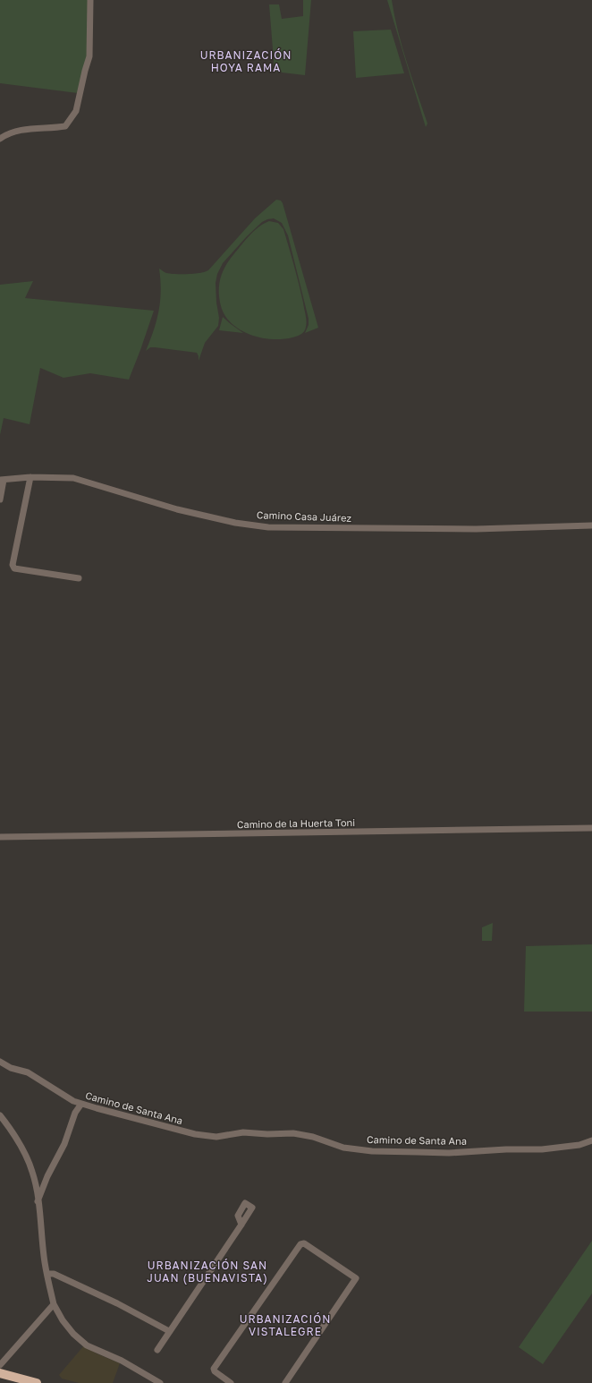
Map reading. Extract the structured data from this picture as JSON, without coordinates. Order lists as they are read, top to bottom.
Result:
{
  "streets": {
    "street": ["Camino Casa Juárez", "Camino de la Huerta Toni", "Camino de Santa Ana"]
  },
  "districts": ["URBANIZACIÓN HOYA RAMA", "URBANIZACIÓN SAN JUAN (BUENAVISTA)", "URBANIZACIÓN VISTALEGRE"]
}
